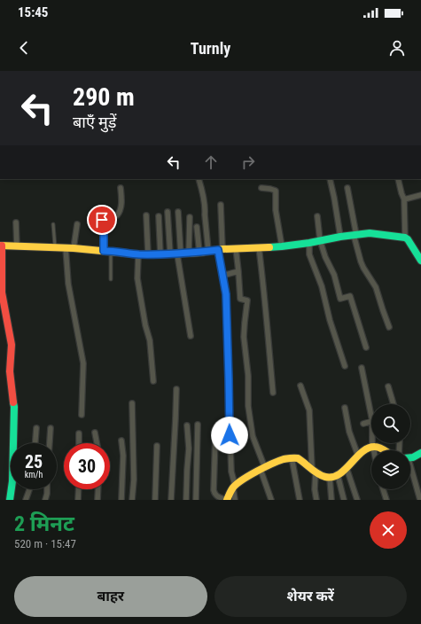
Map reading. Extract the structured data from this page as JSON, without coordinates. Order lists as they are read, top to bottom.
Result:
{
  "page": {
    "status": "15:45",
    "header": "Turnly",
    "turn": ["290 m", "बाएँ मुड़ें"],
    "speed": "25 km/h",
    "limit": "30",
    "heading": ["2 मिनट", "520 m · 15:47"],
    "buttons": ["बाहर", "शेयर करें"]
  }
}
